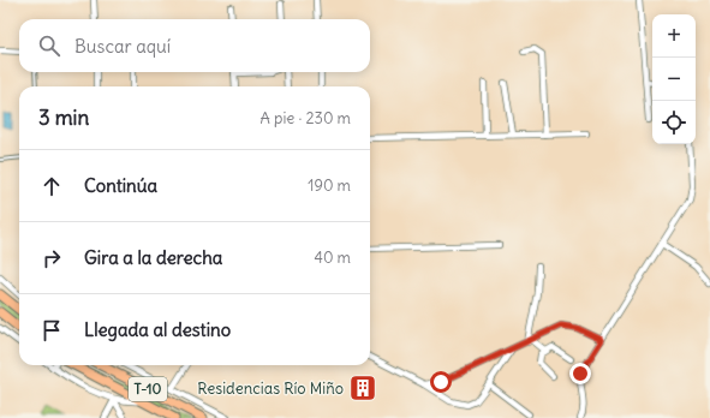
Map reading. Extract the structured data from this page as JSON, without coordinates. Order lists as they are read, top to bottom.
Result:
{
  "streets": {
    "highway": ["T-10"]
  },
  "places": {
    "building": ["Residencias Río Miño"]
  },
  "page": {
    "map_buttons": ["+", "−"],
    "search": "Buscar aquí",
    "heading": ["3 min", "A pie · 230 m"],
    "list": [
      ["Continúa", "190 m"],
      ["Gira a la derecha", "40 m"],
      "Llegada al destino"
    ]
  }
}
